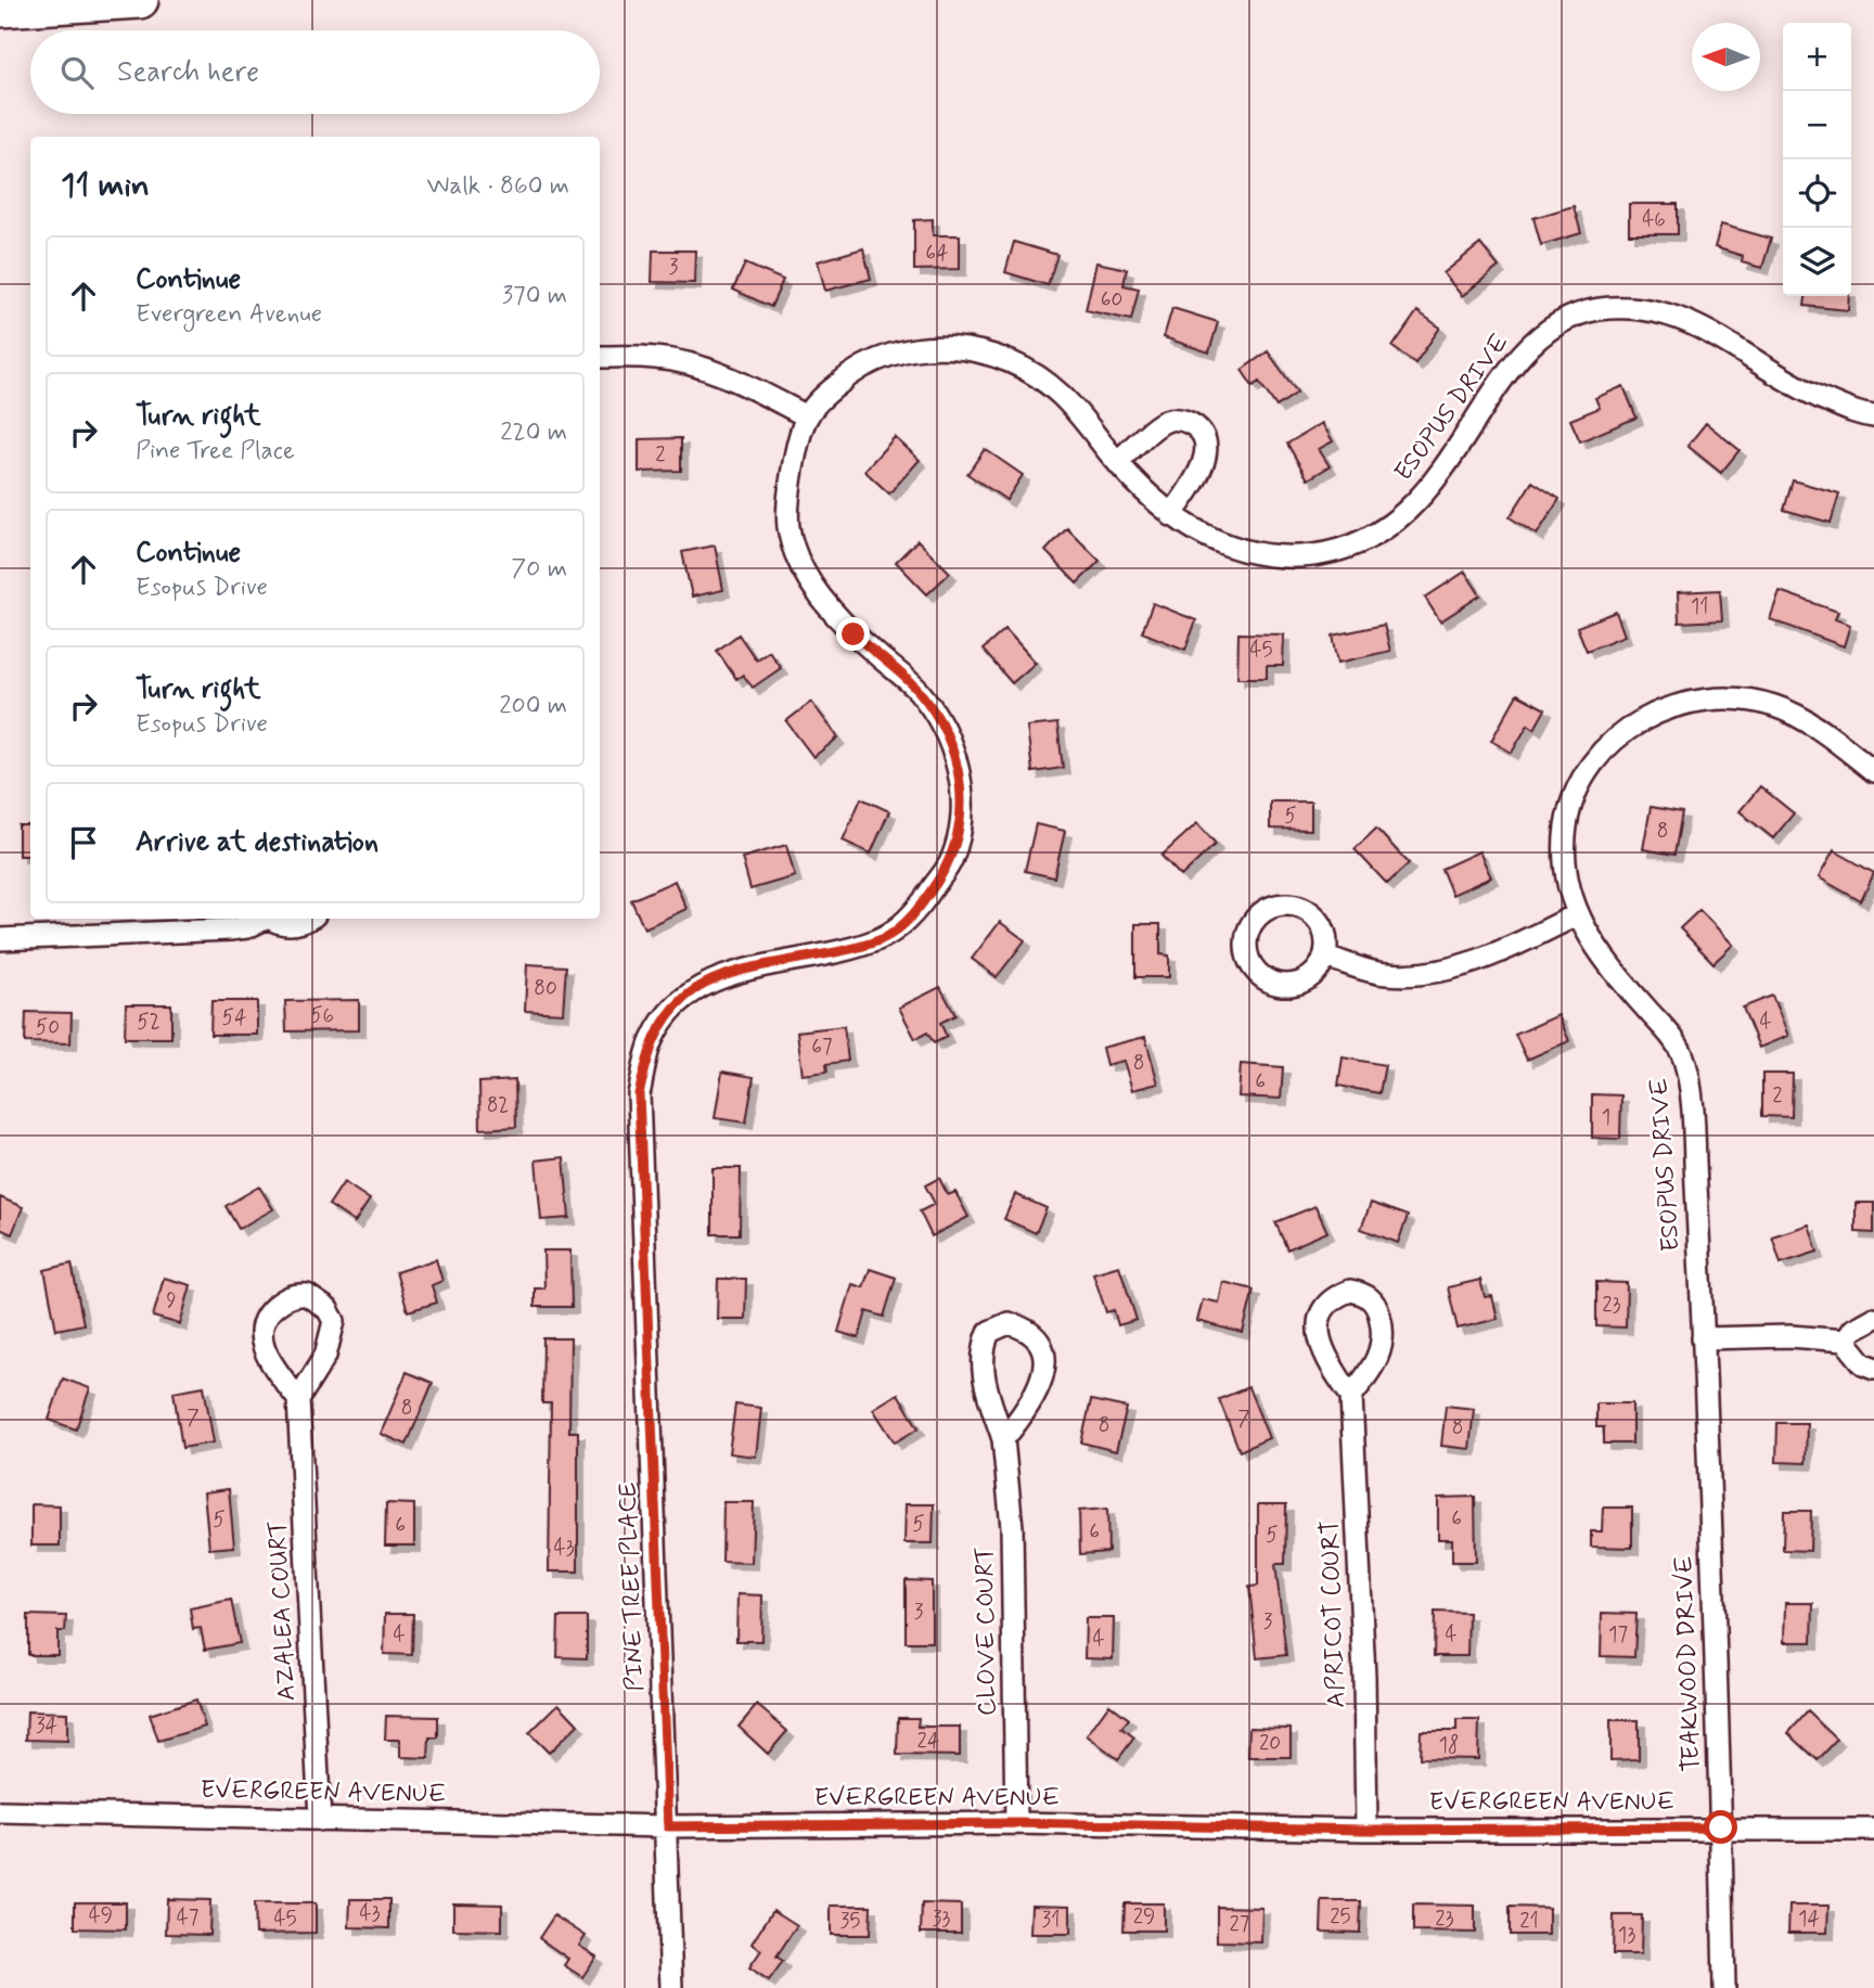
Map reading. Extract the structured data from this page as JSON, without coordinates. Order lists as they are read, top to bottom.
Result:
{
  "streets": {
    "street": [
      "ESOPUS DRIVE",
      "PINE TREE PLACE",
      "AZALEA COURT",
      "APRICOT COURT",
      "CLOVE COURT",
      "TEAKWOOD DRIVE",
      "EVERGREEN AVENUE"
    ]
  },
  "crossings": [
    ["ESOPUS DRIVE", "PINE TREE PLACE"],
    ["ESOPUS DRIVE", "TEAKWOOD DRIVE"],
    ["PINE TREE PLACE", "EVERGREEN AVENUE"],
    ["AZALEA COURT", "EVERGREEN AVENUE"],
    ["APRICOT COURT", "EVERGREEN AVENUE"],
    ["CLOVE COURT", "EVERGREEN AVENUE"],
    ["TEAKWOOD DRIVE", "EVERGREEN AVENUE"]
  ],
  "house_numbers": [
    "46",
    "64",
    "3",
    "60",
    "2",
    "11",
    "45",
    "5",
    "8",
    "80",
    "56",
    "54",
    "52",
    "4",
    "50",
    "67",
    "8",
    "6",
    "2",
    "82",
    "1",
    "9",
    "23",
    "8",
    "7",
    "7",
    "8",
    "8",
    "6",
    "5",
    "5",
    "6",
    "6",
    "5",
    "43",
    "3",
    "3",
    "4",
    "4",
    "17",
    "4",
    "34",
    "24",
    "20",
    "18",
    "43",
    "49",
    "29",
    "25",
    "47",
    "45",
    "33",
    "23",
    "14",
    "31",
    "35",
    "21",
    "27",
    "13"
  ],
  "north": "left",
  "page": {
    "map_buttons": ["+", "−"],
    "search": "Search here",
    "heading": ["11 min", "Walk · 860 m"],
    "list": [
      ["Continue", "Evergreen Avenue", "370 m"],
      ["Turn right", "Pine Tree Place", "220 m"],
      ["Continue", "Esopus Drive", "70 m"],
      ["Turn right", "Esopus Drive", "200 m"],
      "Arrive at destination"
    ]
  }
}
